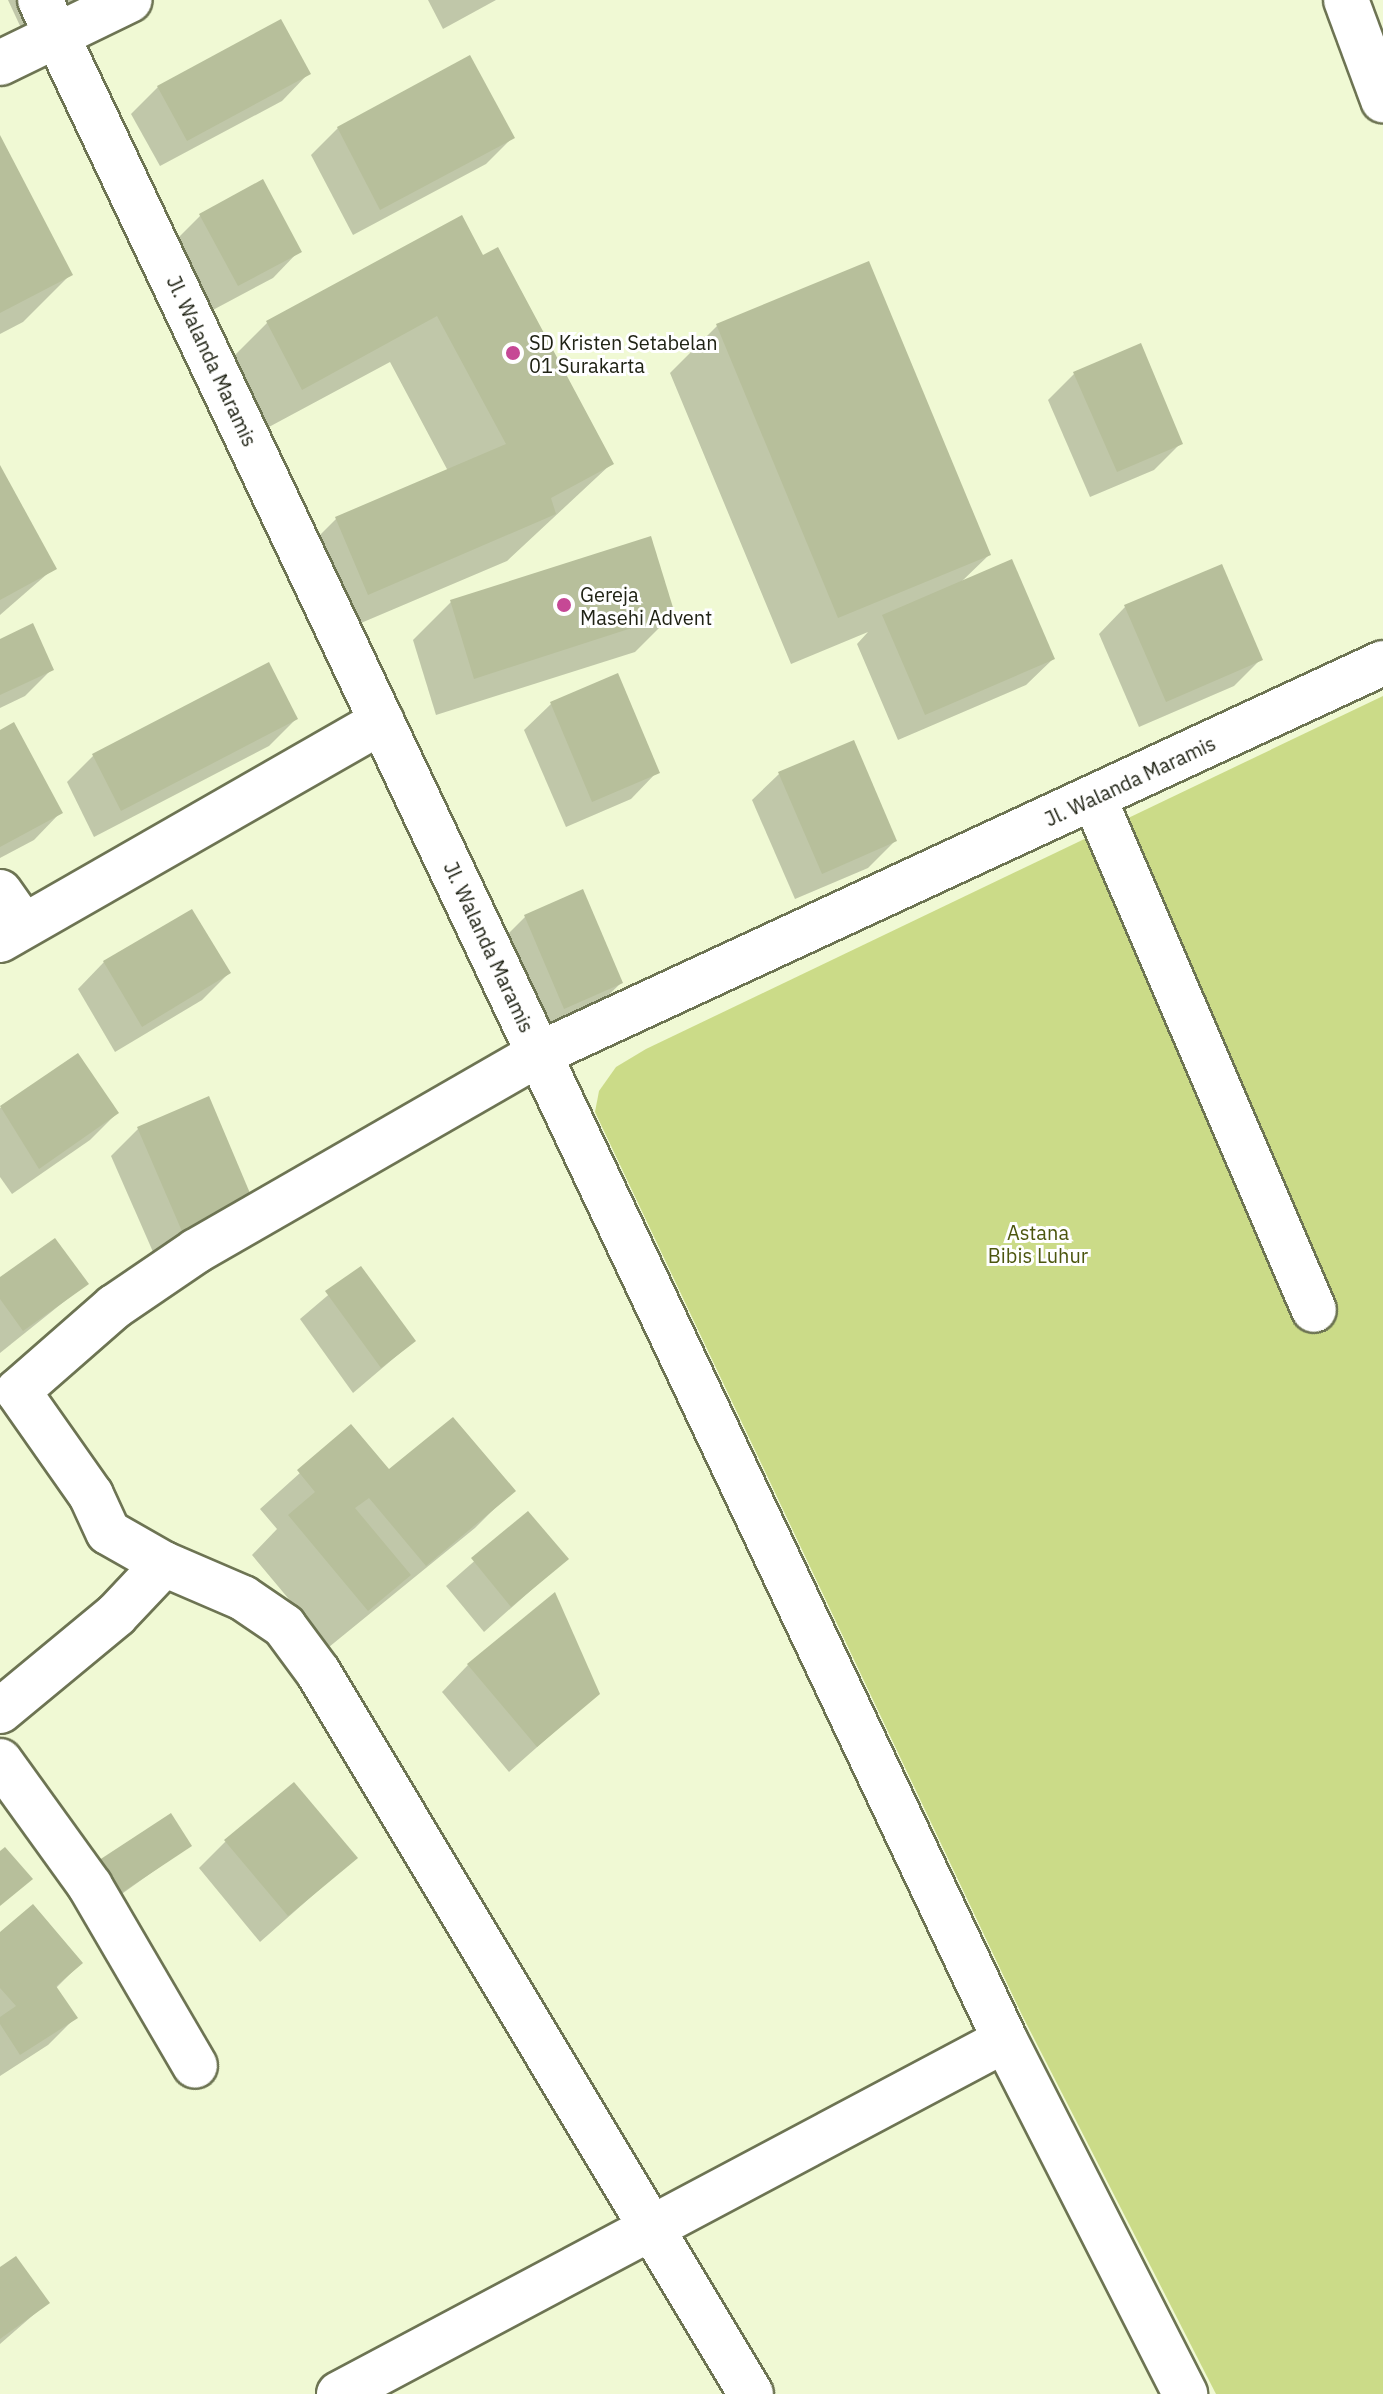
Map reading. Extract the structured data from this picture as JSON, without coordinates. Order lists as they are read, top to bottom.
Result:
{
  "streets": {
    "street": ["Jl. Walanda Maramis"]
  },
  "parks": ["Astana Bibis Luhur"],
  "places": ["SD Kristen Setabelan 01 Surakarta", "Gereja Masehi Advent"]
}
